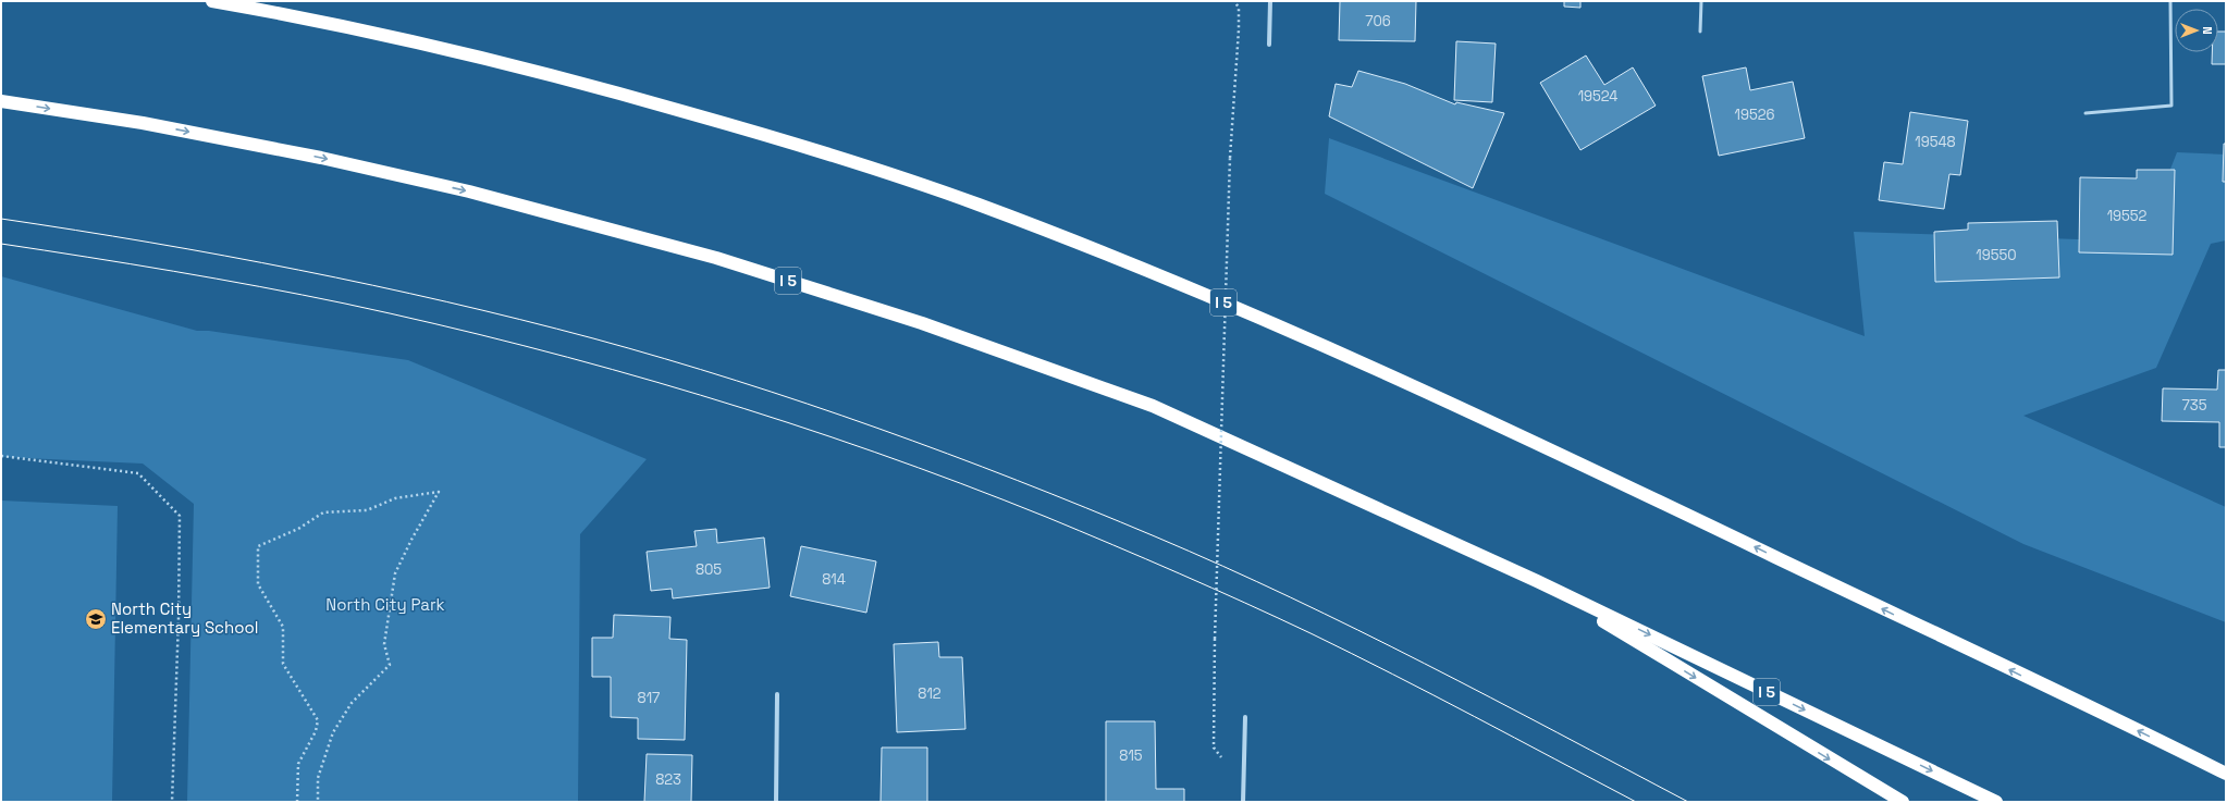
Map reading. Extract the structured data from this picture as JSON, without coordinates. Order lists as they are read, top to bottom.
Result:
{
  "streets": {
    "highway": ["I 5"]
  },
  "parks": ["North City Park"],
  "places": {
    "school or university": ["North City Elementary School"]
  },
  "house_numbers": [
    "706",
    "19524",
    "19526",
    "19548",
    "19552",
    "19550",
    "735",
    "805",
    "814",
    "812",
    "817",
    "815",
    "823"
  ],
  "north": "right"
}
